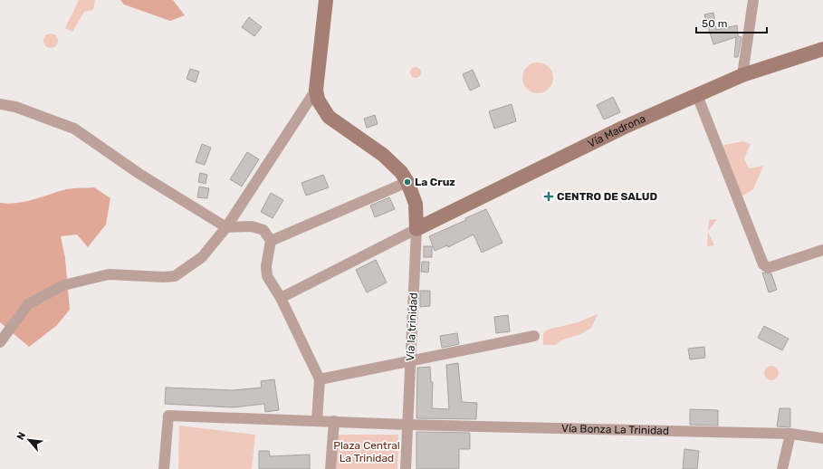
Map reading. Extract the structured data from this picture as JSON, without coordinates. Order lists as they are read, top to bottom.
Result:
{
  "streets": {
    "street": ["Vía Madrona", "Vía la trinidad", "Vía Bonza La Trinidad"]
  },
  "crossings": [
    ["Vía Madrona", "Vía la trinidad"],
    ["Vía la trinidad", "Vía Bonza La Trinidad"]
  ],
  "parks": ["Plaza Central La Trinidad"],
  "places": {
    "other": ["La Cruz"],
    "health": ["CENTRO DE SALUD"]
  },
  "scale_bar": "50 m",
  "north": "top left"
}
